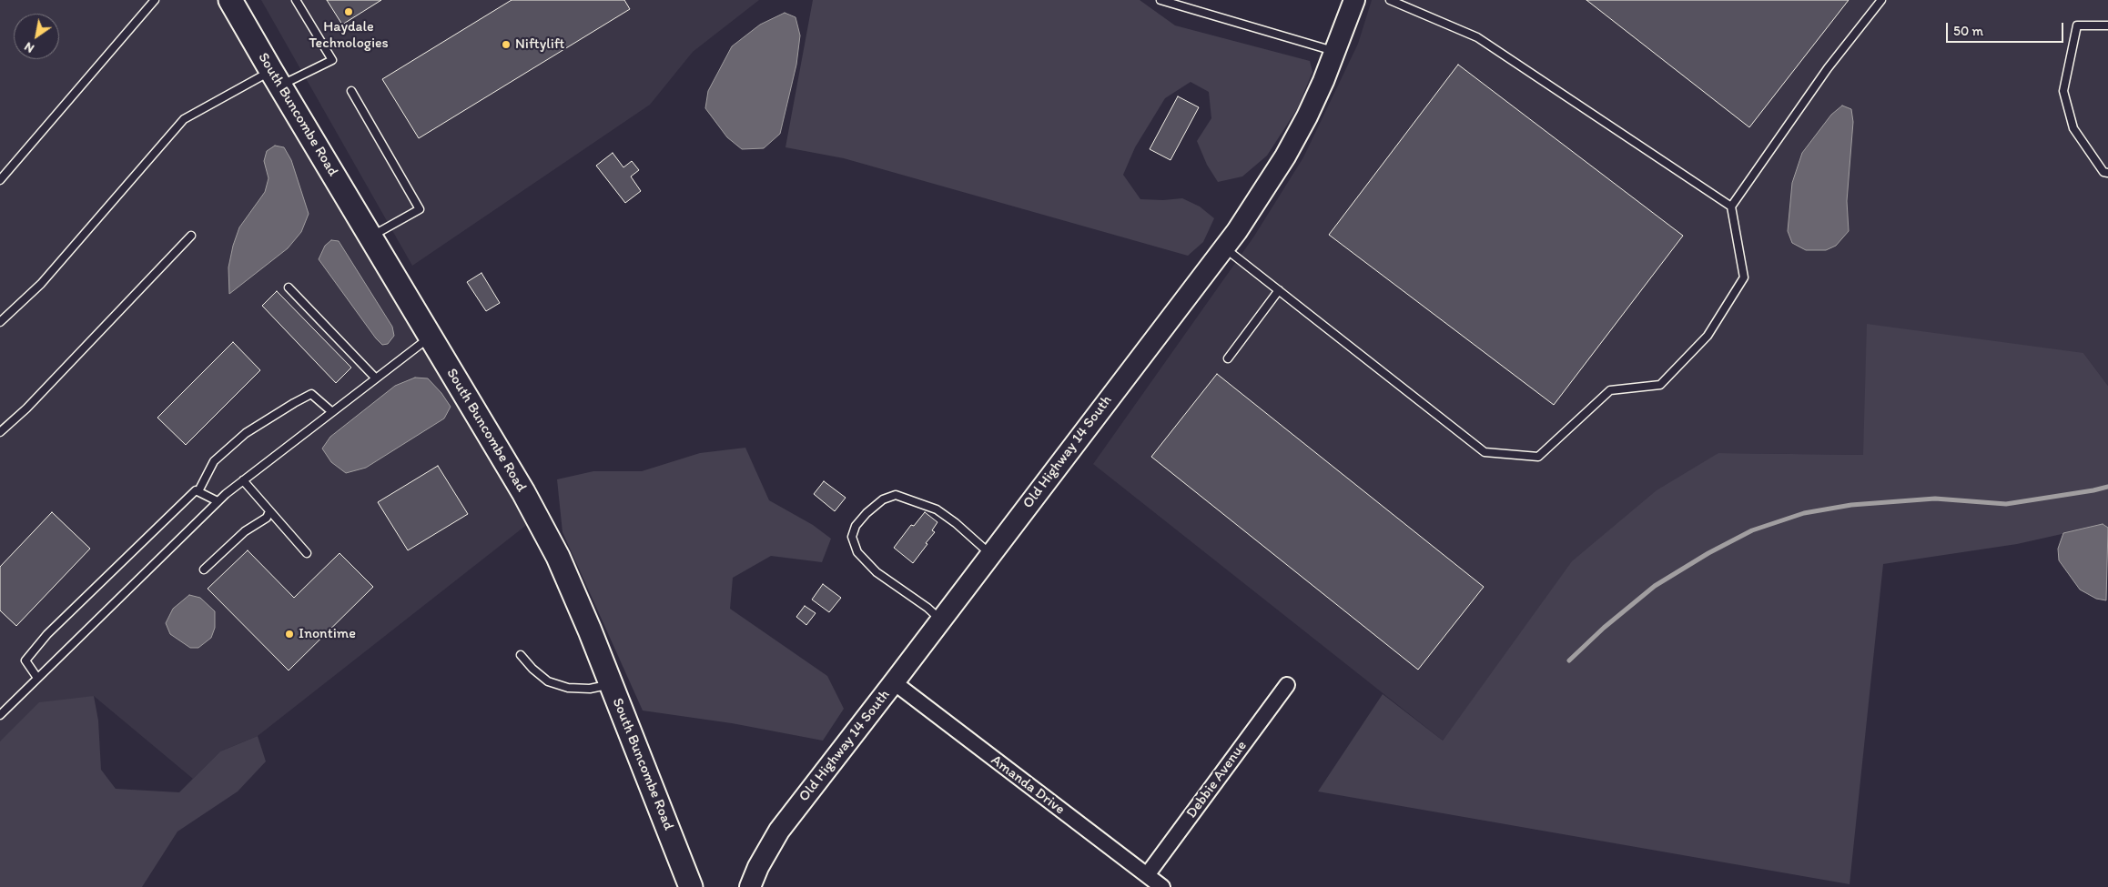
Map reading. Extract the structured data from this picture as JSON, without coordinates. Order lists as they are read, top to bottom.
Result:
{
  "streets": {
    "main road": ["South Buncombe Road"],
    "street": ["Old Highway 14 South", "Debbie Avenue", "Amanda Drive"]
  },
  "crossings": [
    ["Old Highway 14 South", "Amanda Drive"],
    ["Debbie Avenue", "Amanda Drive"]
  ],
  "places": ["Haydale Technologies", "Niftylift", "Inontime"],
  "scale_bar": "50 m",
  "north": "bottom left"
}
